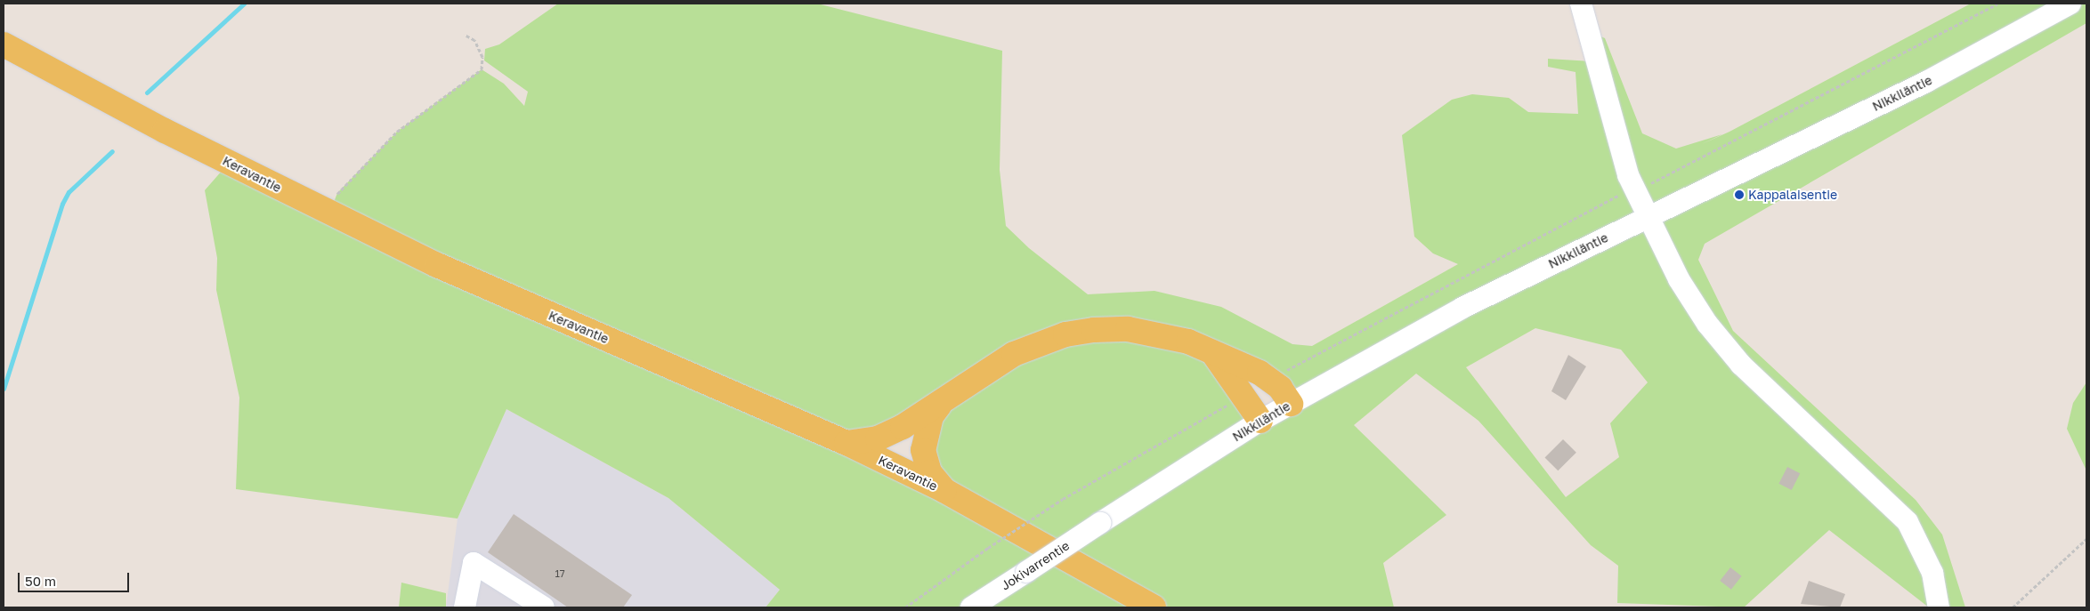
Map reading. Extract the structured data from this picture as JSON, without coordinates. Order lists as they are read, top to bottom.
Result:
{
  "streets": {
    "main road": ["Keravantie"],
    "street": ["Nikkiläntie", "Jokivarrentie"]
  },
  "crossings": [
    ["Nikkiläntie", "Jokivarrentie"]
  ],
  "places": ["Kappalaisentie"],
  "house_numbers": ["17"],
  "scale_bar": "50 m"
}
